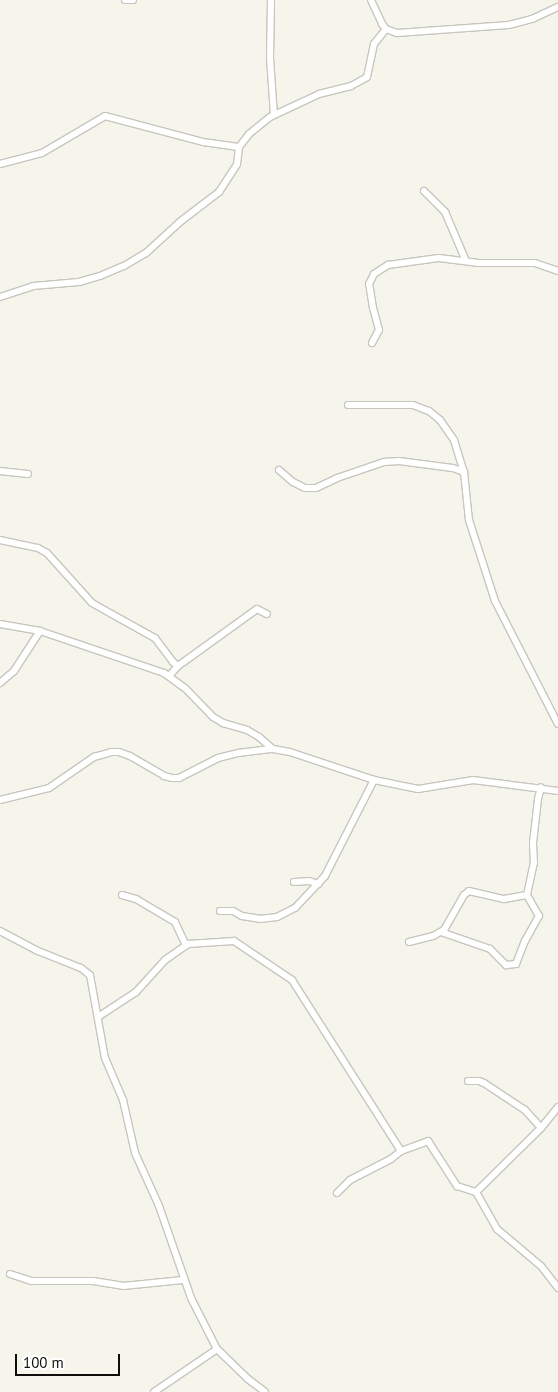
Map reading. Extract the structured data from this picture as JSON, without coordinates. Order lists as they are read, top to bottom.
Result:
{
  "scale_bar": "100 m"
}
